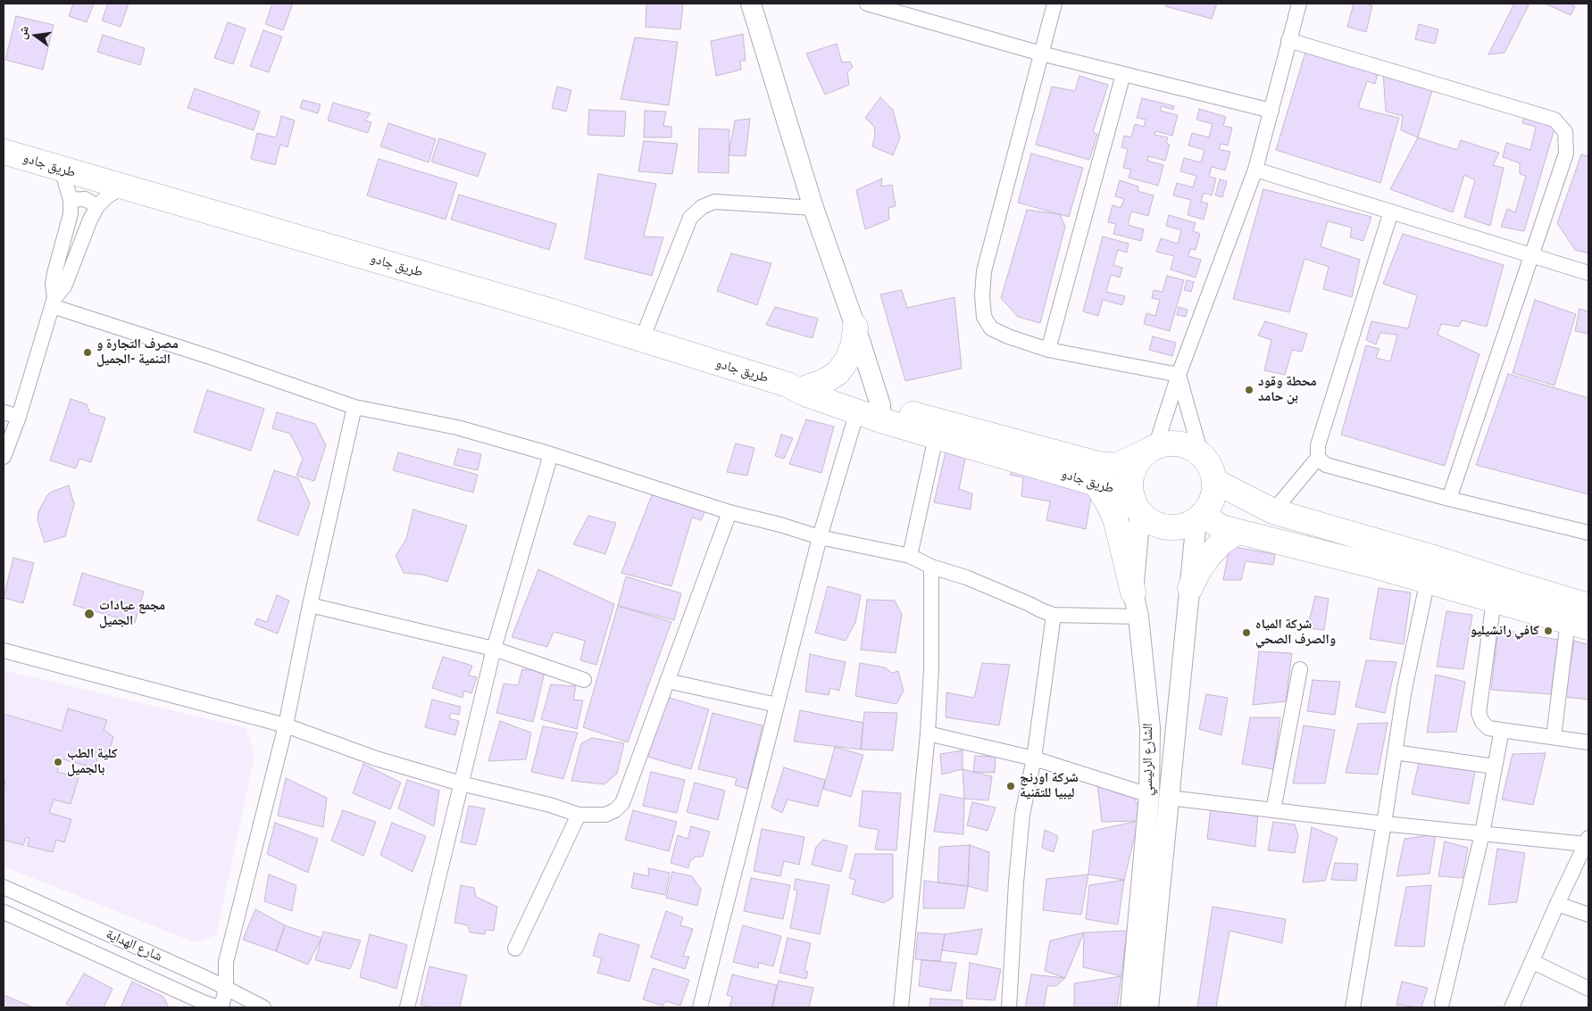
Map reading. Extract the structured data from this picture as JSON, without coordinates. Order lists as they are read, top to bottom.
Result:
{
  "streets": {
    "highway": ["طريق جادو"],
    "street": ["الشارع الرئيسي", "شارع الهداية"]
  },
  "crossings": [
    ["طريق جادو", "الشارع الرئيسي"]
  ],
  "places": [
    "مصرف التجارة و التنمية -الجميل",
    "محطة وقود بن حامد",
    "مجمع عيادات الجميل",
    "كافي رانشيليو",
    "شركة المياه والصرف الصحي",
    "كلية الطب بالجميل",
    "شركة اورنج ليبيا للتقنية"
  ],
  "north": "left"
}
